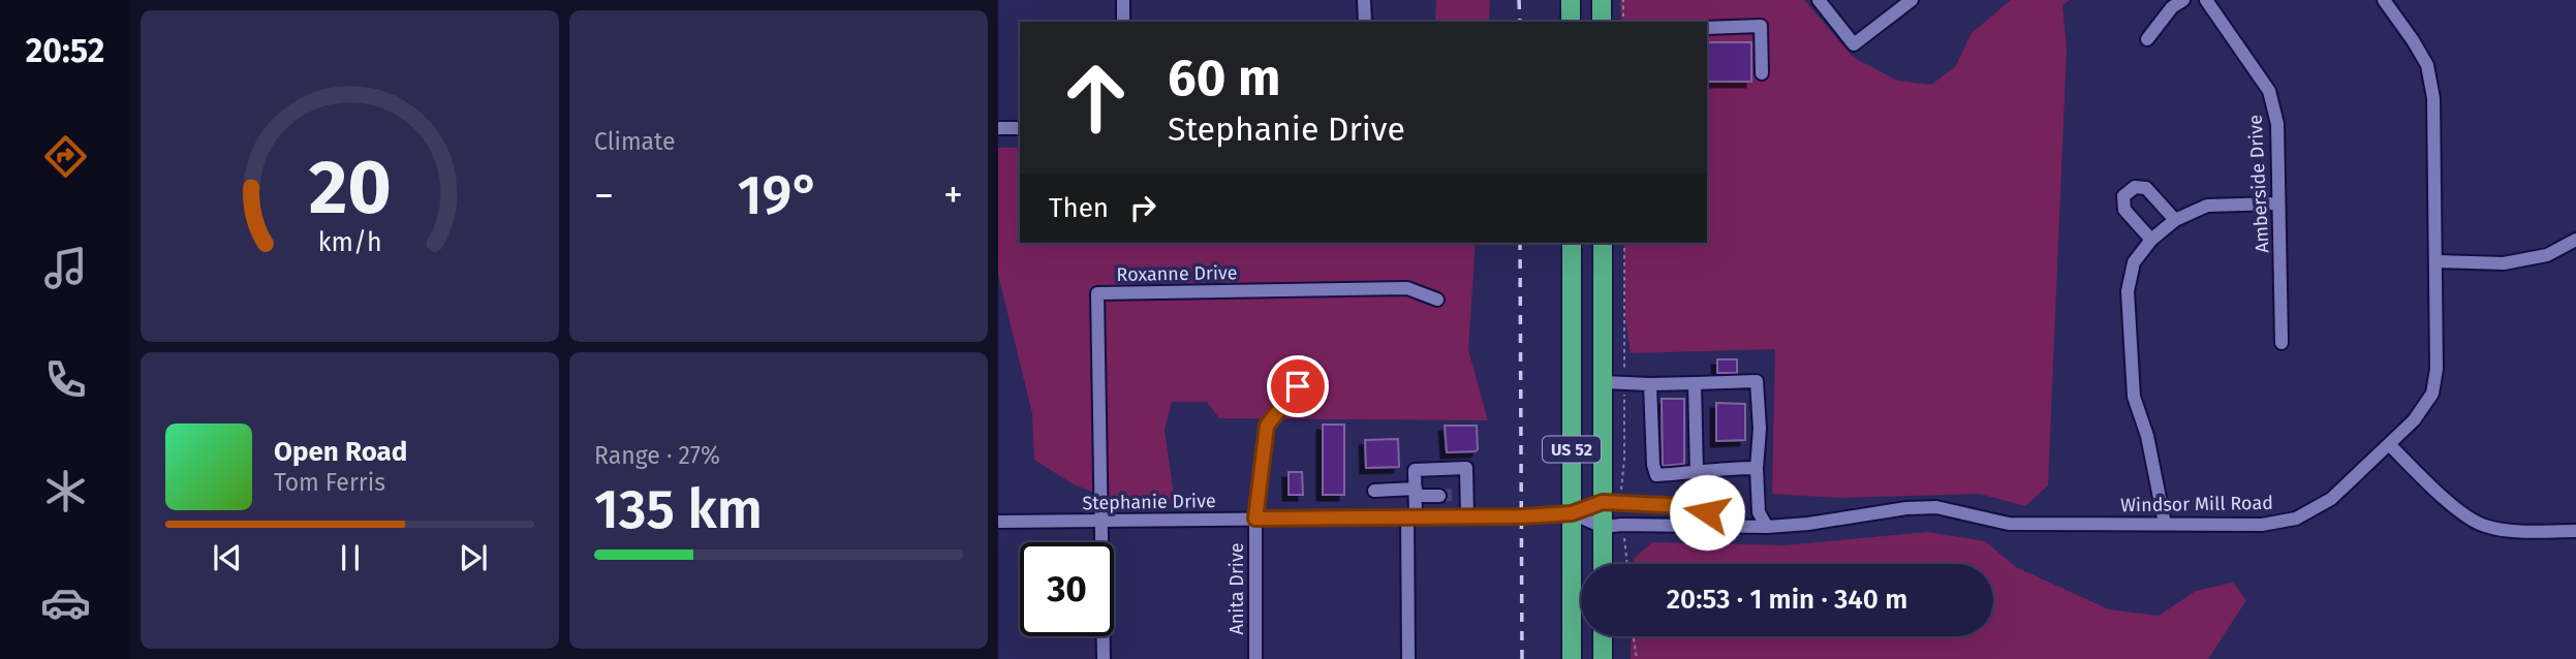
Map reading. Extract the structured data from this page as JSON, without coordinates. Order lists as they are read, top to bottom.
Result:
{
  "streets": {
    "highway": ["US 52"],
    "street": [
      "Amberside Drive",
      "Roxanne Drive",
      "Stephanie Drive",
      "Windsor Mill Road",
      "Anita Drive"
    ]
  },
  "crossings": [
    ["Roxanne Drive", "Stephanie Drive"],
    ["US 52", "Stephanie Drive"],
    ["US 52", "Windsor Mill Road"],
    ["Stephanie Drive", "Windsor Mill Road"],
    ["Stephanie Drive", "Anita Drive"]
  ],
  "page": {
    "tabs": "20:52",
    "tile": [
      "Climate",
      ["Range · 27%", "135 km"]
    ],
    "turn": ["60 m", "Stephanie Drive"],
    "heat": ["−", "19°", "+"],
    "then": "Then",
    "song": ["Open Road", "Tom Ferris"],
    "limit": "30",
    "trip": "20:53 · 1 min · 340 m",
    "gauge": ["20", "km/h"]
  }
}
